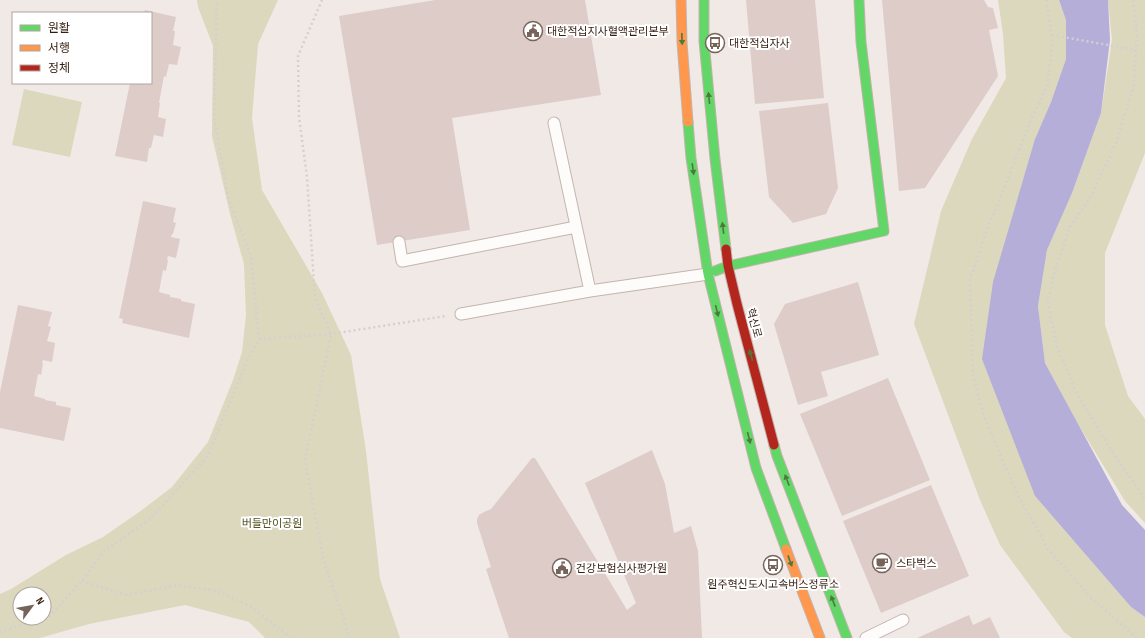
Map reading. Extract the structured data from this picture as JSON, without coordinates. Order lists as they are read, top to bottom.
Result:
{
  "streets": {
    "street": ["혁신로"]
  },
  "parks": ["버들만이공원"],
  "places": {
    "public building": ["대한적십지사혈액관리본부", "건강보험심사평가원"],
    "bus stop": ["대한적십자사", "원주혁신도시고속버스정류소"],
    "cafe": ["스타벅스"]
  },
  "legend": ["원활", "서행", "정체"],
  "north": "top right"
}
